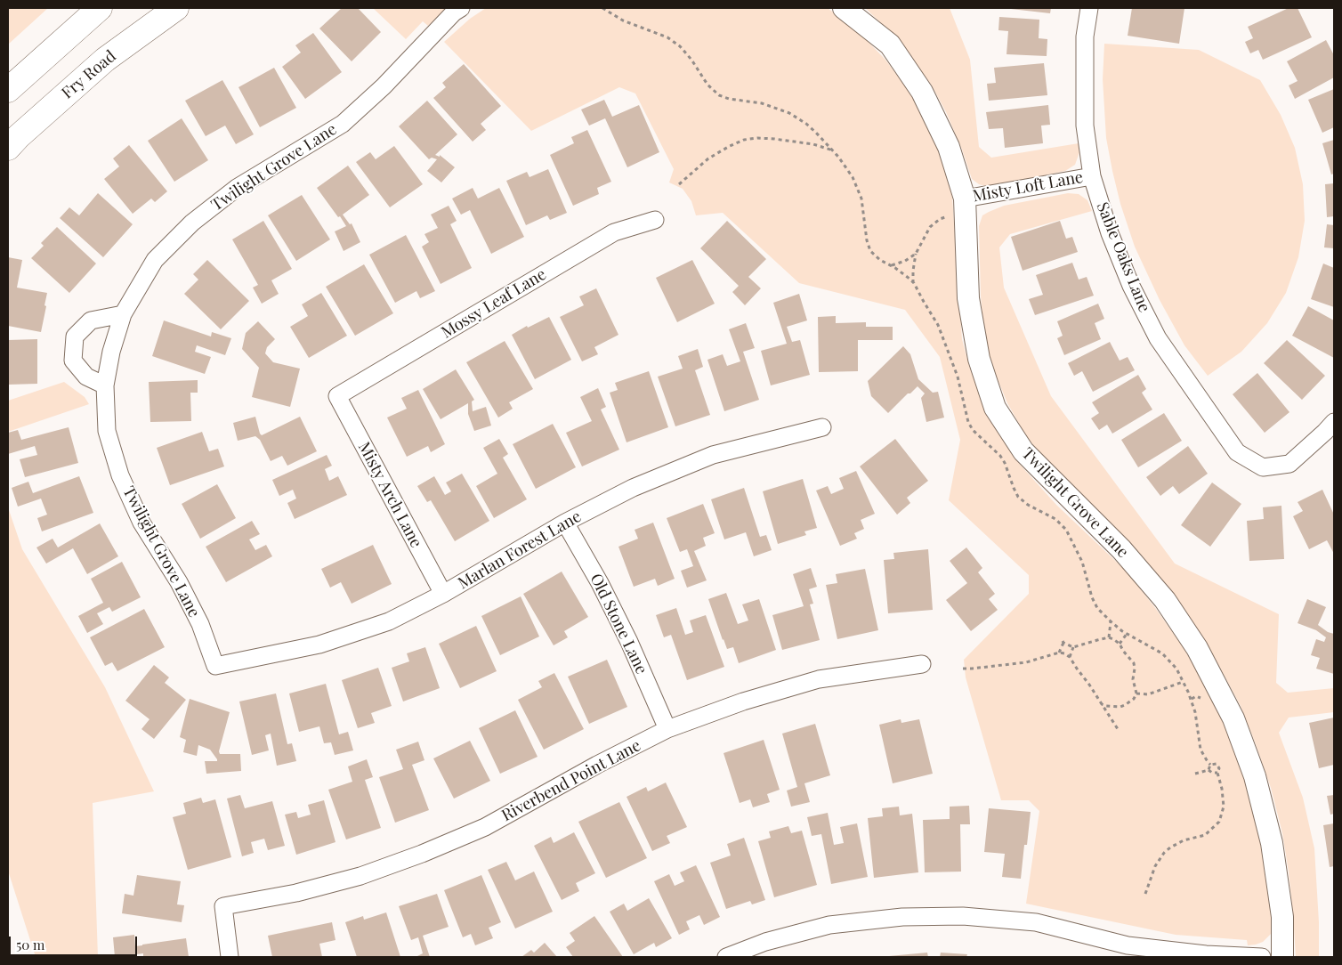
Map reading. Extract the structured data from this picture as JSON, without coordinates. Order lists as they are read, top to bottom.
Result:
{
  "streets": {
    "main road": ["Fry Road"],
    "street": [
      "Twilight Grove Lane",
      "Misty Loft Lane",
      "Sable Oaks Lane",
      "Mossy Leaf Lane",
      "Misty Arch Lane",
      "Marlan Forest Lane",
      "Old Stone Lane",
      "Riverbend Point Lane"
    ]
  },
  "crossings": [
    ["Twilight Grove Lane", "Misty Loft Lane"],
    ["Twilight Grove Lane", "Marlan Forest Lane"],
    ["Misty Loft Lane", "Sable Oaks Lane"],
    ["Mossy Leaf Lane", "Misty Arch Lane"],
    ["Misty Arch Lane", "Marlan Forest Lane"],
    ["Marlan Forest Lane", "Old Stone Lane"],
    ["Old Stone Lane", "Riverbend Point Lane"]
  ],
  "scale_bar": "50 m"
}
